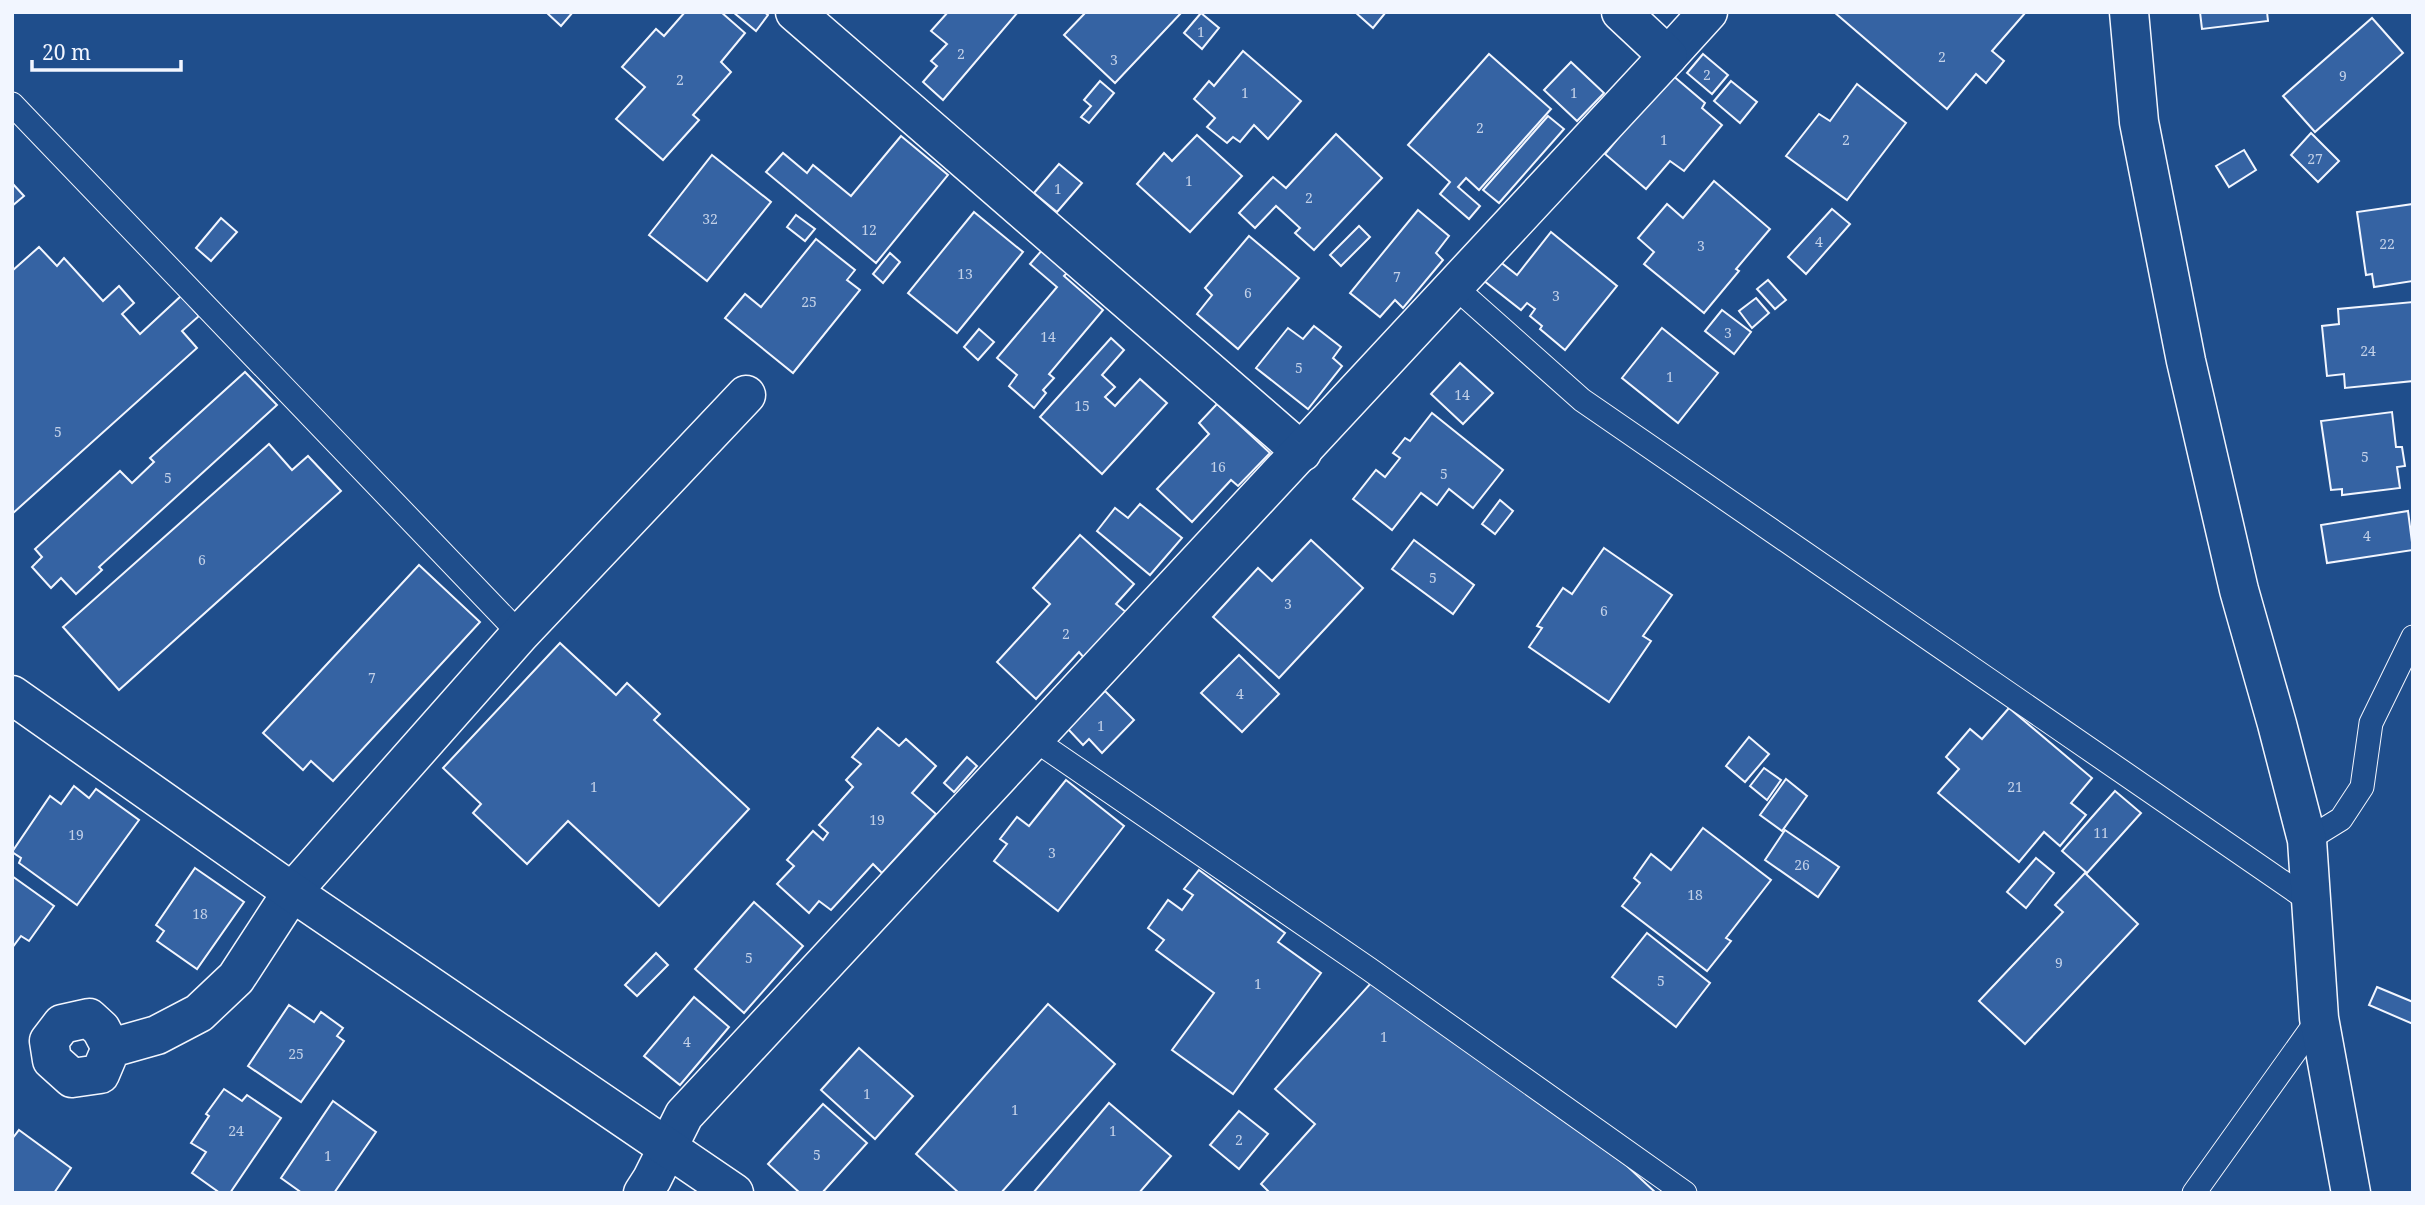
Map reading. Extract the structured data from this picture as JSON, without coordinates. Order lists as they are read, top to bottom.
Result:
{
  "house_numbers": [
    "1",
    "2",
    "2",
    "3",
    "2",
    "9",
    "2",
    "1",
    "1",
    "2",
    "1",
    "2",
    "27",
    "1",
    "1",
    "2",
    "32",
    "12",
    "4",
    "22",
    "3",
    "13",
    "7",
    "6",
    "3",
    "25",
    "3",
    "14",
    "24",
    "5",
    "1",
    "14",
    "15",
    "5",
    "5",
    "16",
    "5",
    "5",
    "4",
    "6",
    "5",
    "3",
    "6",
    "2",
    "7",
    "4",
    "1",
    "1",
    "21",
    "19",
    "11",
    "19",
    "3",
    "26",
    "18",
    "18",
    "5",
    "9",
    "5",
    "1",
    "1",
    "4",
    "25",
    "1",
    "1",
    "24",
    "1",
    "2",
    "5",
    "1"
  ],
  "scale_bar": "20 m"
}
